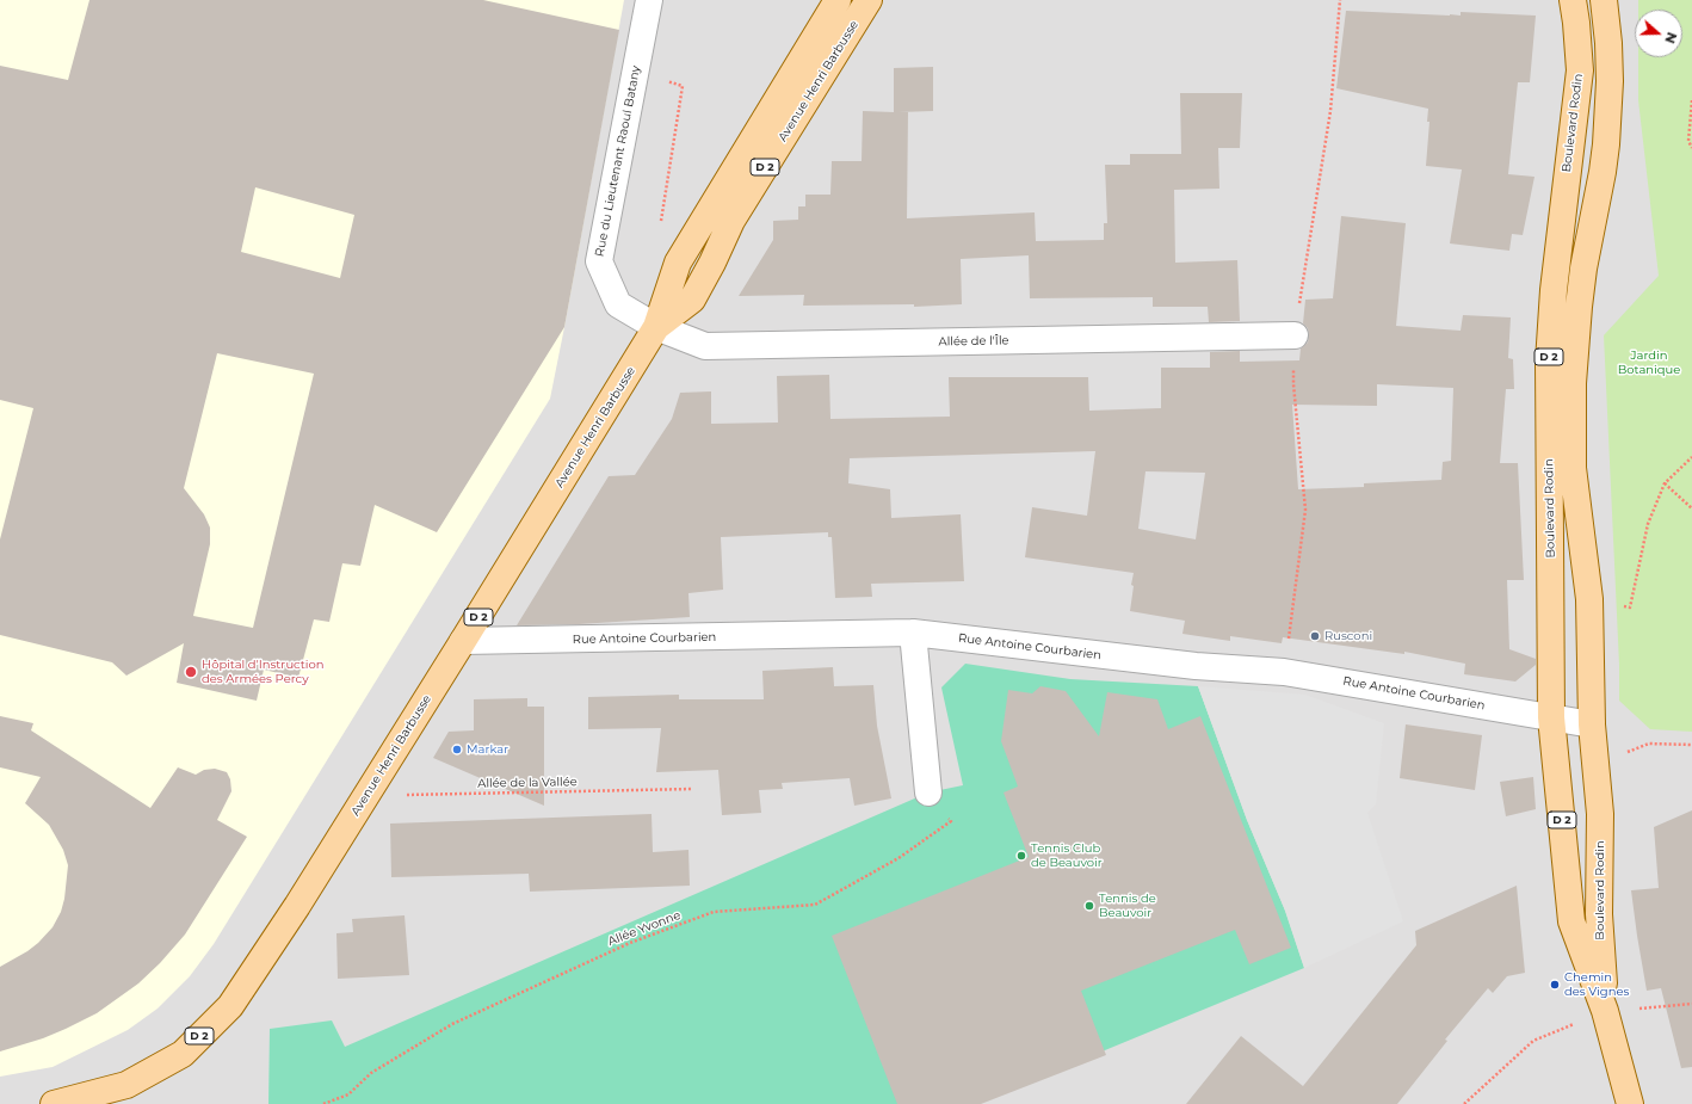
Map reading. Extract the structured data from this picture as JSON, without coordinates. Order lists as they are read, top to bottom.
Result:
{
  "streets": {
    "main road": ["Avenue Henri Barbusse", "Boulevard Rodin", "D 2"],
    "street": ["Rue du Lieutenant Raoul Batany", "Allée de l'Île", "Rue Antoine Courbarien"],
    "path": ["Allée de la Vallée", "Allée Yvonne"]
  },
  "crossings": [
    ["Avenue Henri Barbusse", "Rue du Lieutenant Raoul Batany"],
    ["Avenue Henri Barbusse", "Allée de l'Île"],
    ["Avenue Henri Barbusse", "Rue Antoine Courbarien"],
    ["Avenue Henri Barbusse", "Allée de la Vallée"],
    ["Boulevard Rodin", "Rue Antoine Courbarien"],
    ["Rue du Lieutenant Raoul Batany", "Allée de l'Île"]
  ],
  "parks": ["Jardin Botanique"],
  "places": [
    "Rusconi",
    "Hôpital d'Instruction des Armées Percy",
    "Markar",
    "Tennis Club de Beauvoir",
    "Tennis de Beauvoir",
    "Chemin des Vignes"
  ],
  "north": "right"
}
